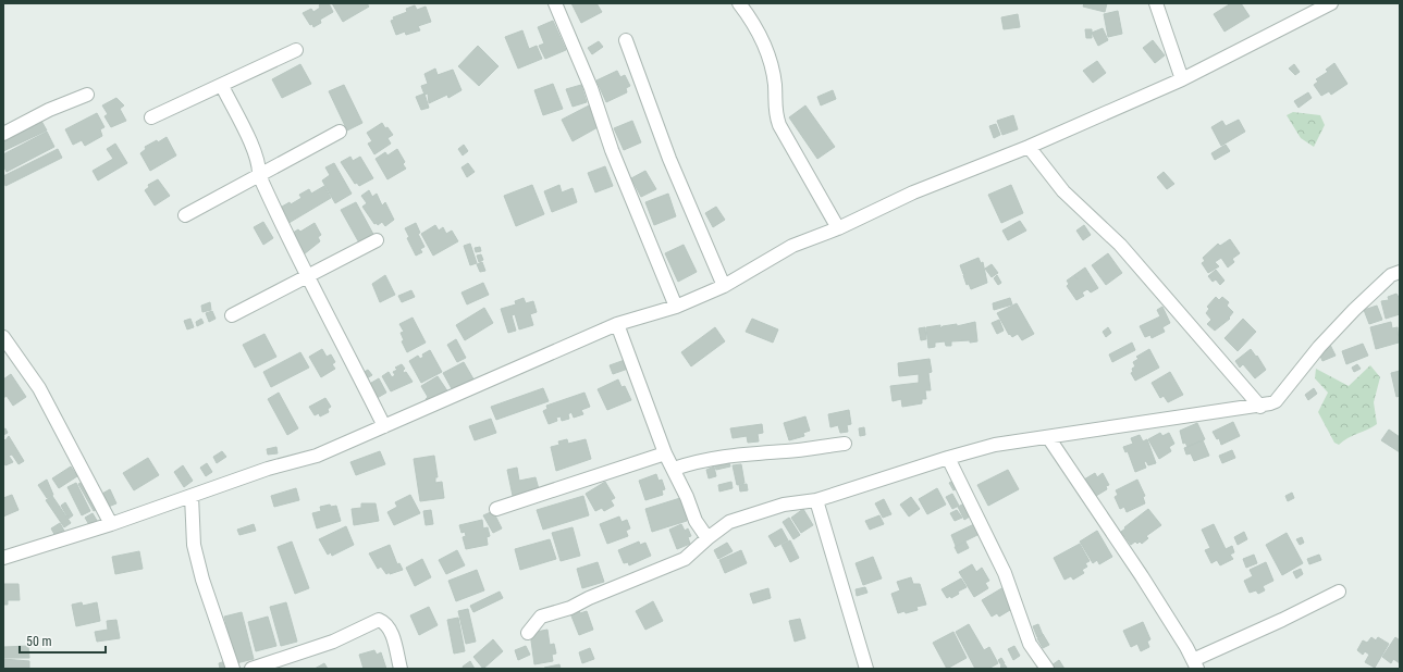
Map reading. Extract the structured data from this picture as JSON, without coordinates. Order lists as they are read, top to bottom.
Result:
{
  "scale_bar": "50 m"
}
